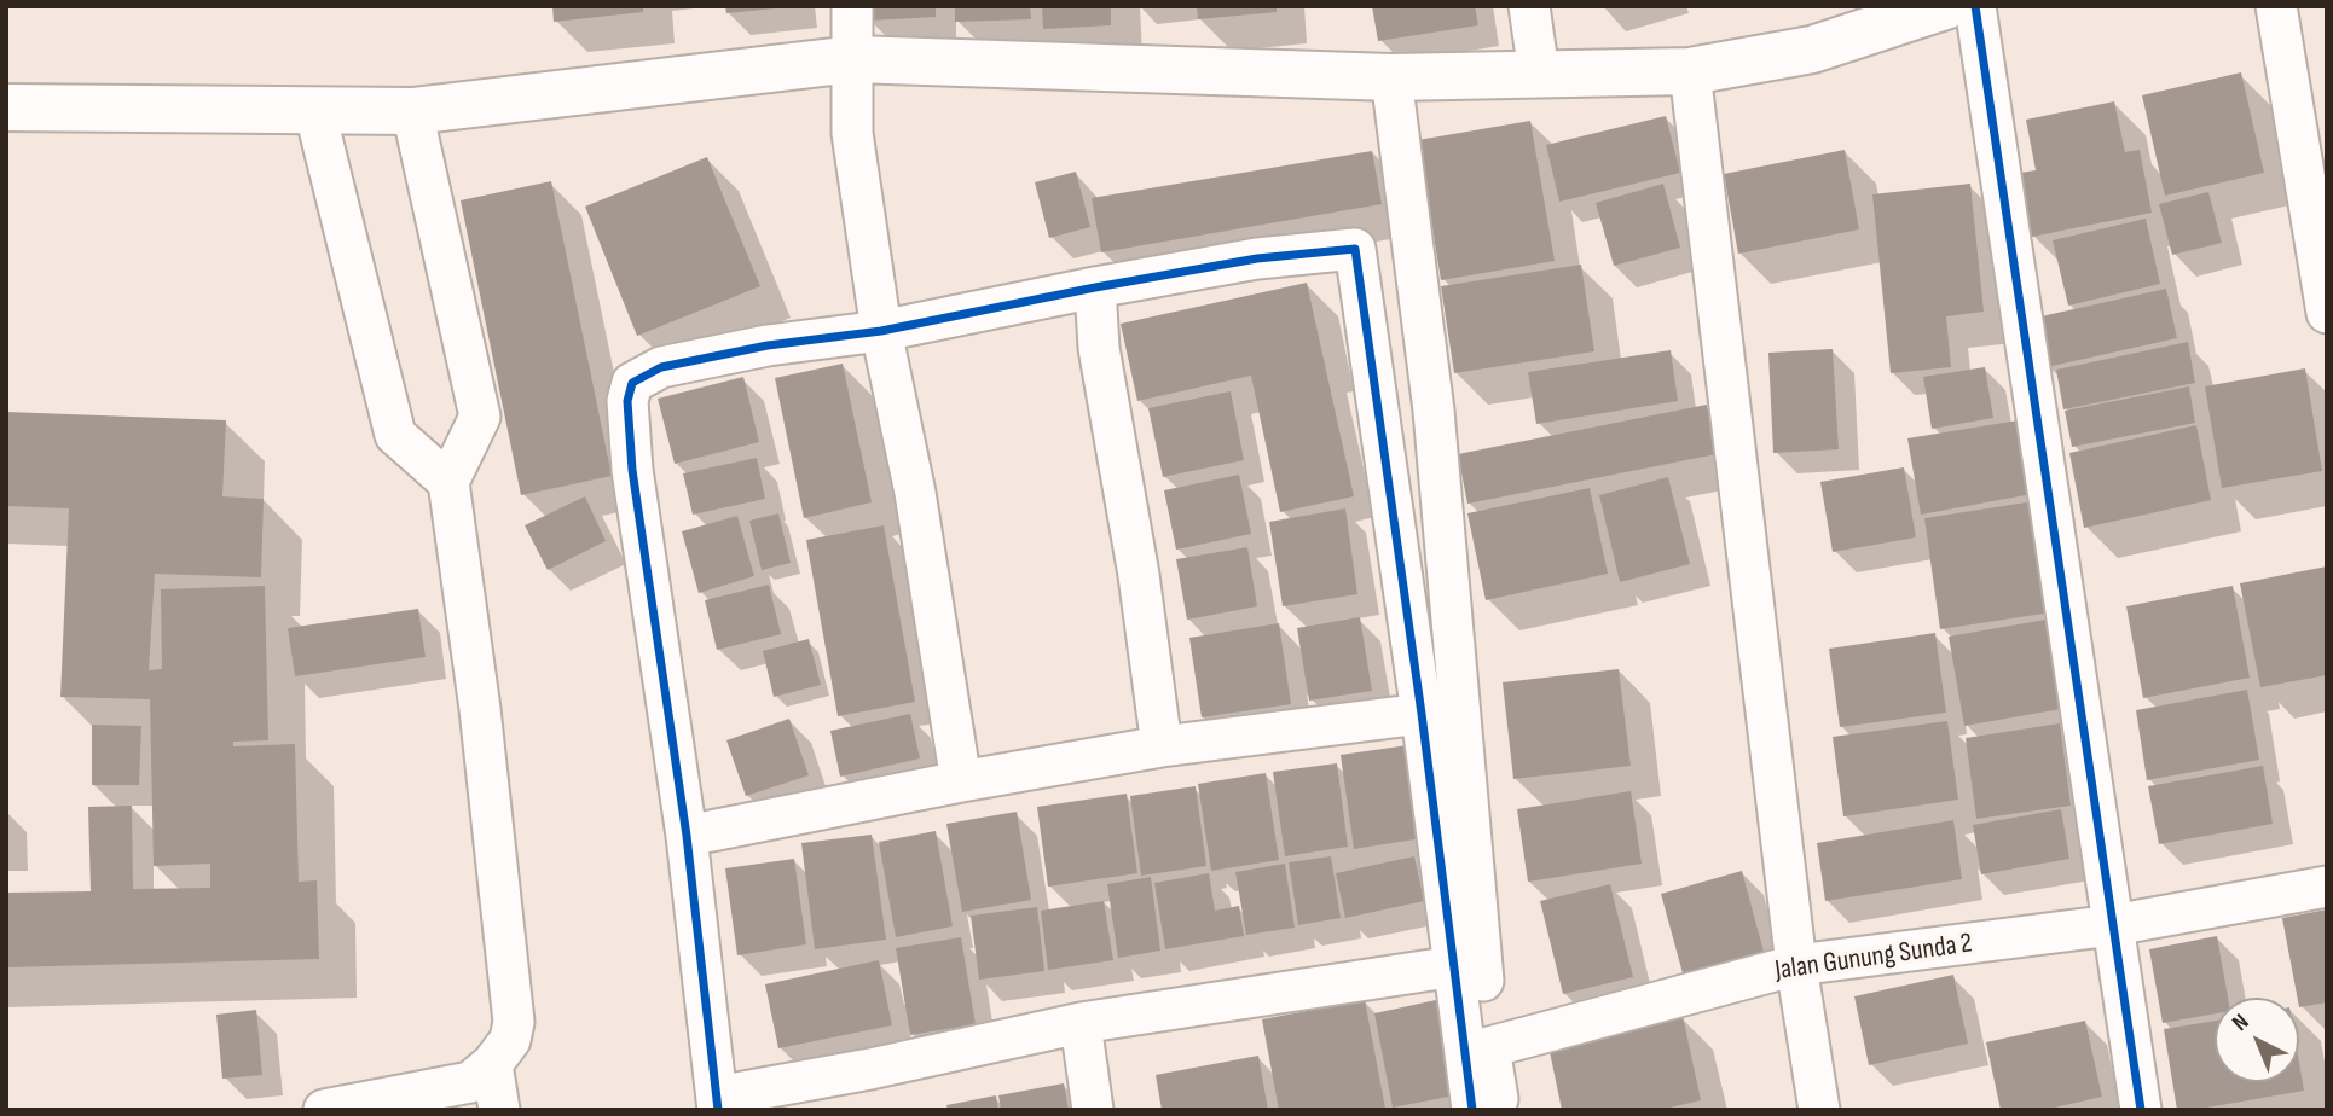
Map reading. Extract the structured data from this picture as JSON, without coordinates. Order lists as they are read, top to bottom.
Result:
{
  "streets": {
    "street": ["Jalan Gunung Sunda 2"]
  },
  "north": "top left"
}
